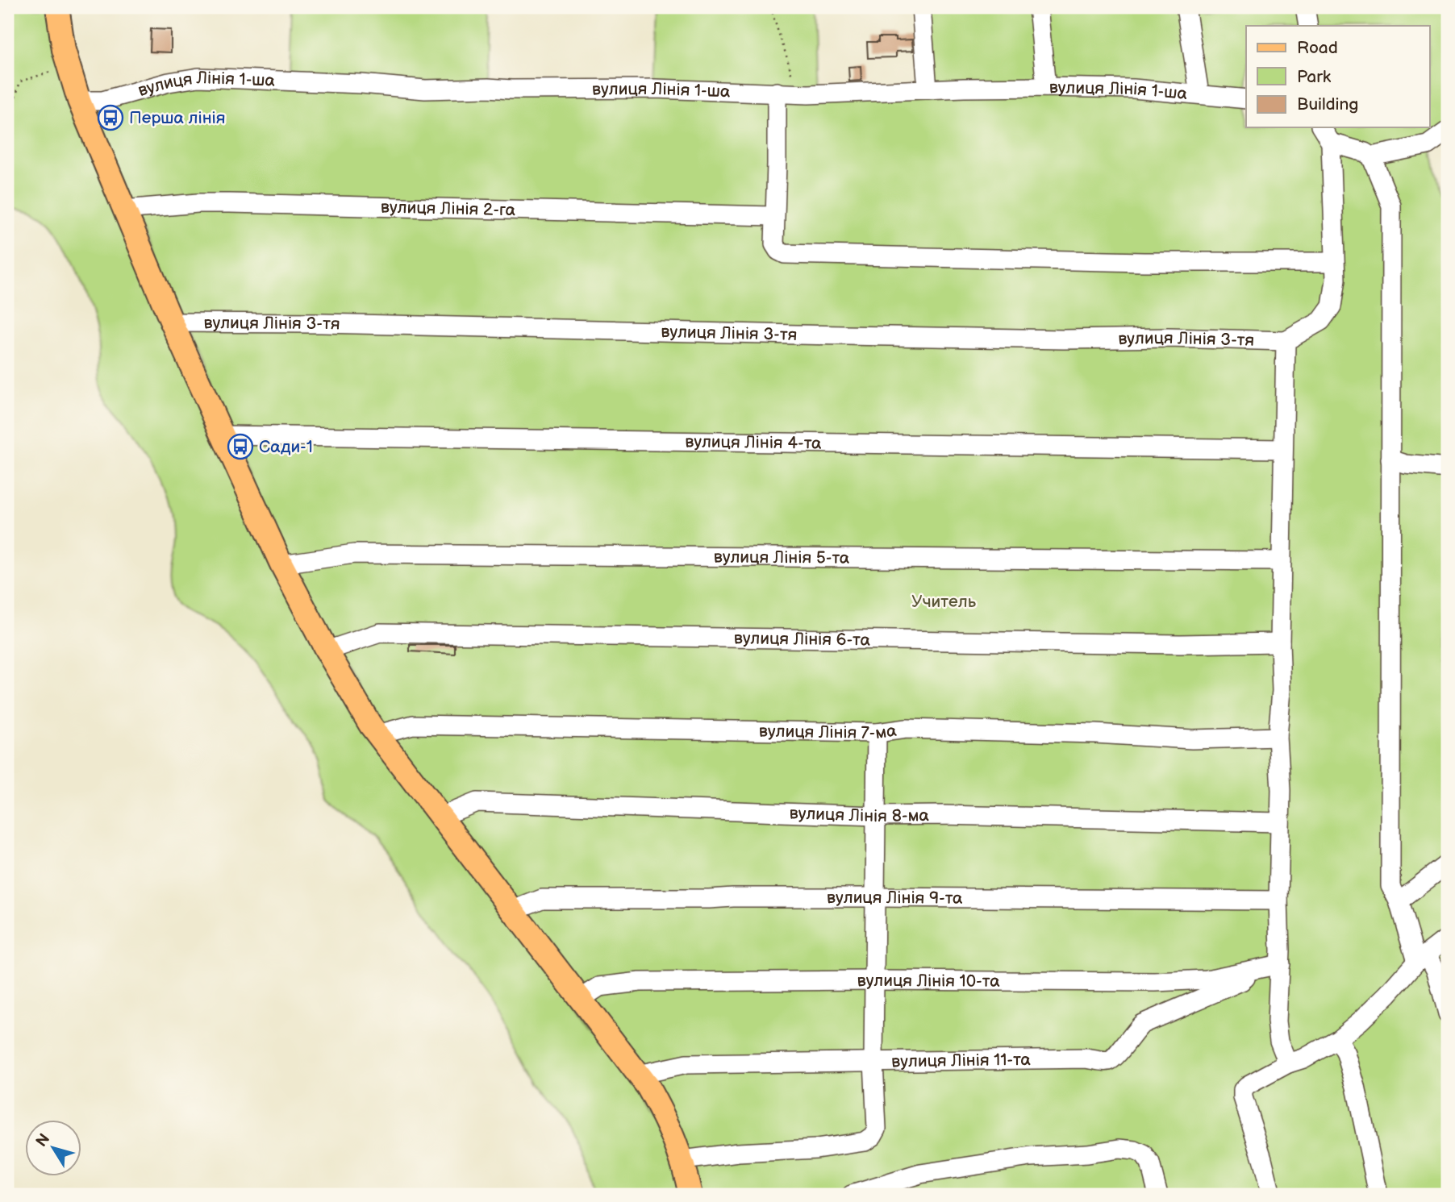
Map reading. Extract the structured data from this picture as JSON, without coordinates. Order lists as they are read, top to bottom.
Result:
{
  "streets": {
    "lane": [
      "вулиця Лінія 1-ша",
      "вулиця Лінія 2-га",
      "вулиця Лінія 3-тя",
      "вулиця Лінія 4-та",
      "вулиця Лінія 5-та",
      "вулиця Лінія 6-та",
      "вулиця Лінія 7-ма",
      "вулиця Лінія 8-ма",
      "вулиця Лінія 9-та",
      "вулиця Лінія 10-та",
      "вулиця Лінія 11-та"
    ]
  },
  "crossings": [
    ["вулиця Лінія 10-та", "вулиця Лінія 11-та"]
  ],
  "parks": ["Учитель"],
  "places": {
    "bus stop": ["Перша лінія", "Сади-1"]
  },
  "legend": ["Road", "Park", "Building"],
  "north": "top left"
}
